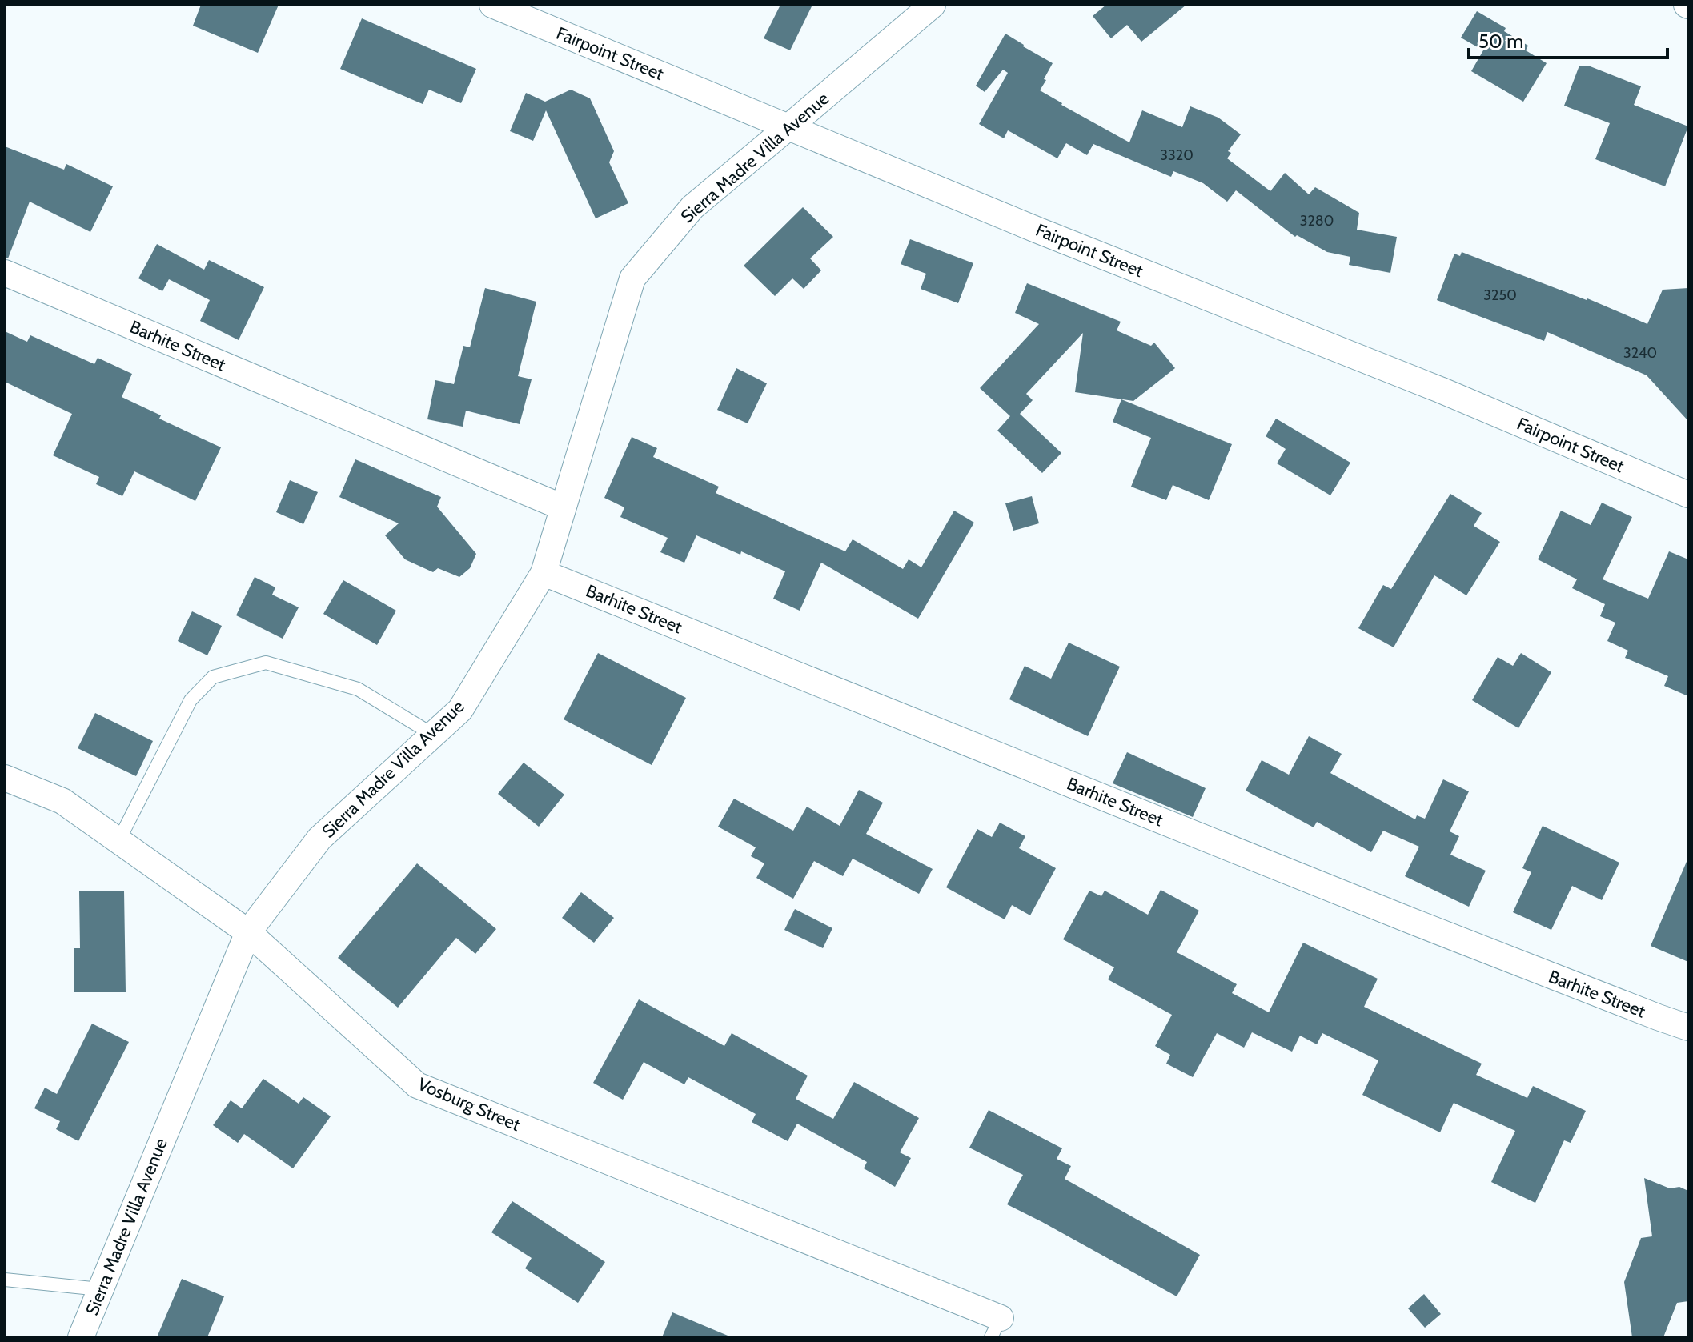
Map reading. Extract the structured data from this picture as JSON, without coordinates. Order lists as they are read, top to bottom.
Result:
{
  "streets": {
    "street": [
      "Fairpoint Street",
      "Sierra Madre Villa Avenue",
      "Barhite Street",
      "Vosburg Street"
    ]
  },
  "crossings": [
    ["Fairpoint Street", "Sierra Madre Villa Avenue"],
    ["Sierra Madre Villa Avenue", "Barhite Street"],
    ["Sierra Madre Villa Avenue", "Vosburg Street"]
  ],
  "house_numbers": [
    "3320",
    "3280",
    "3250",
    "3240"
  ],
  "scale_bar": "50 m"
}
